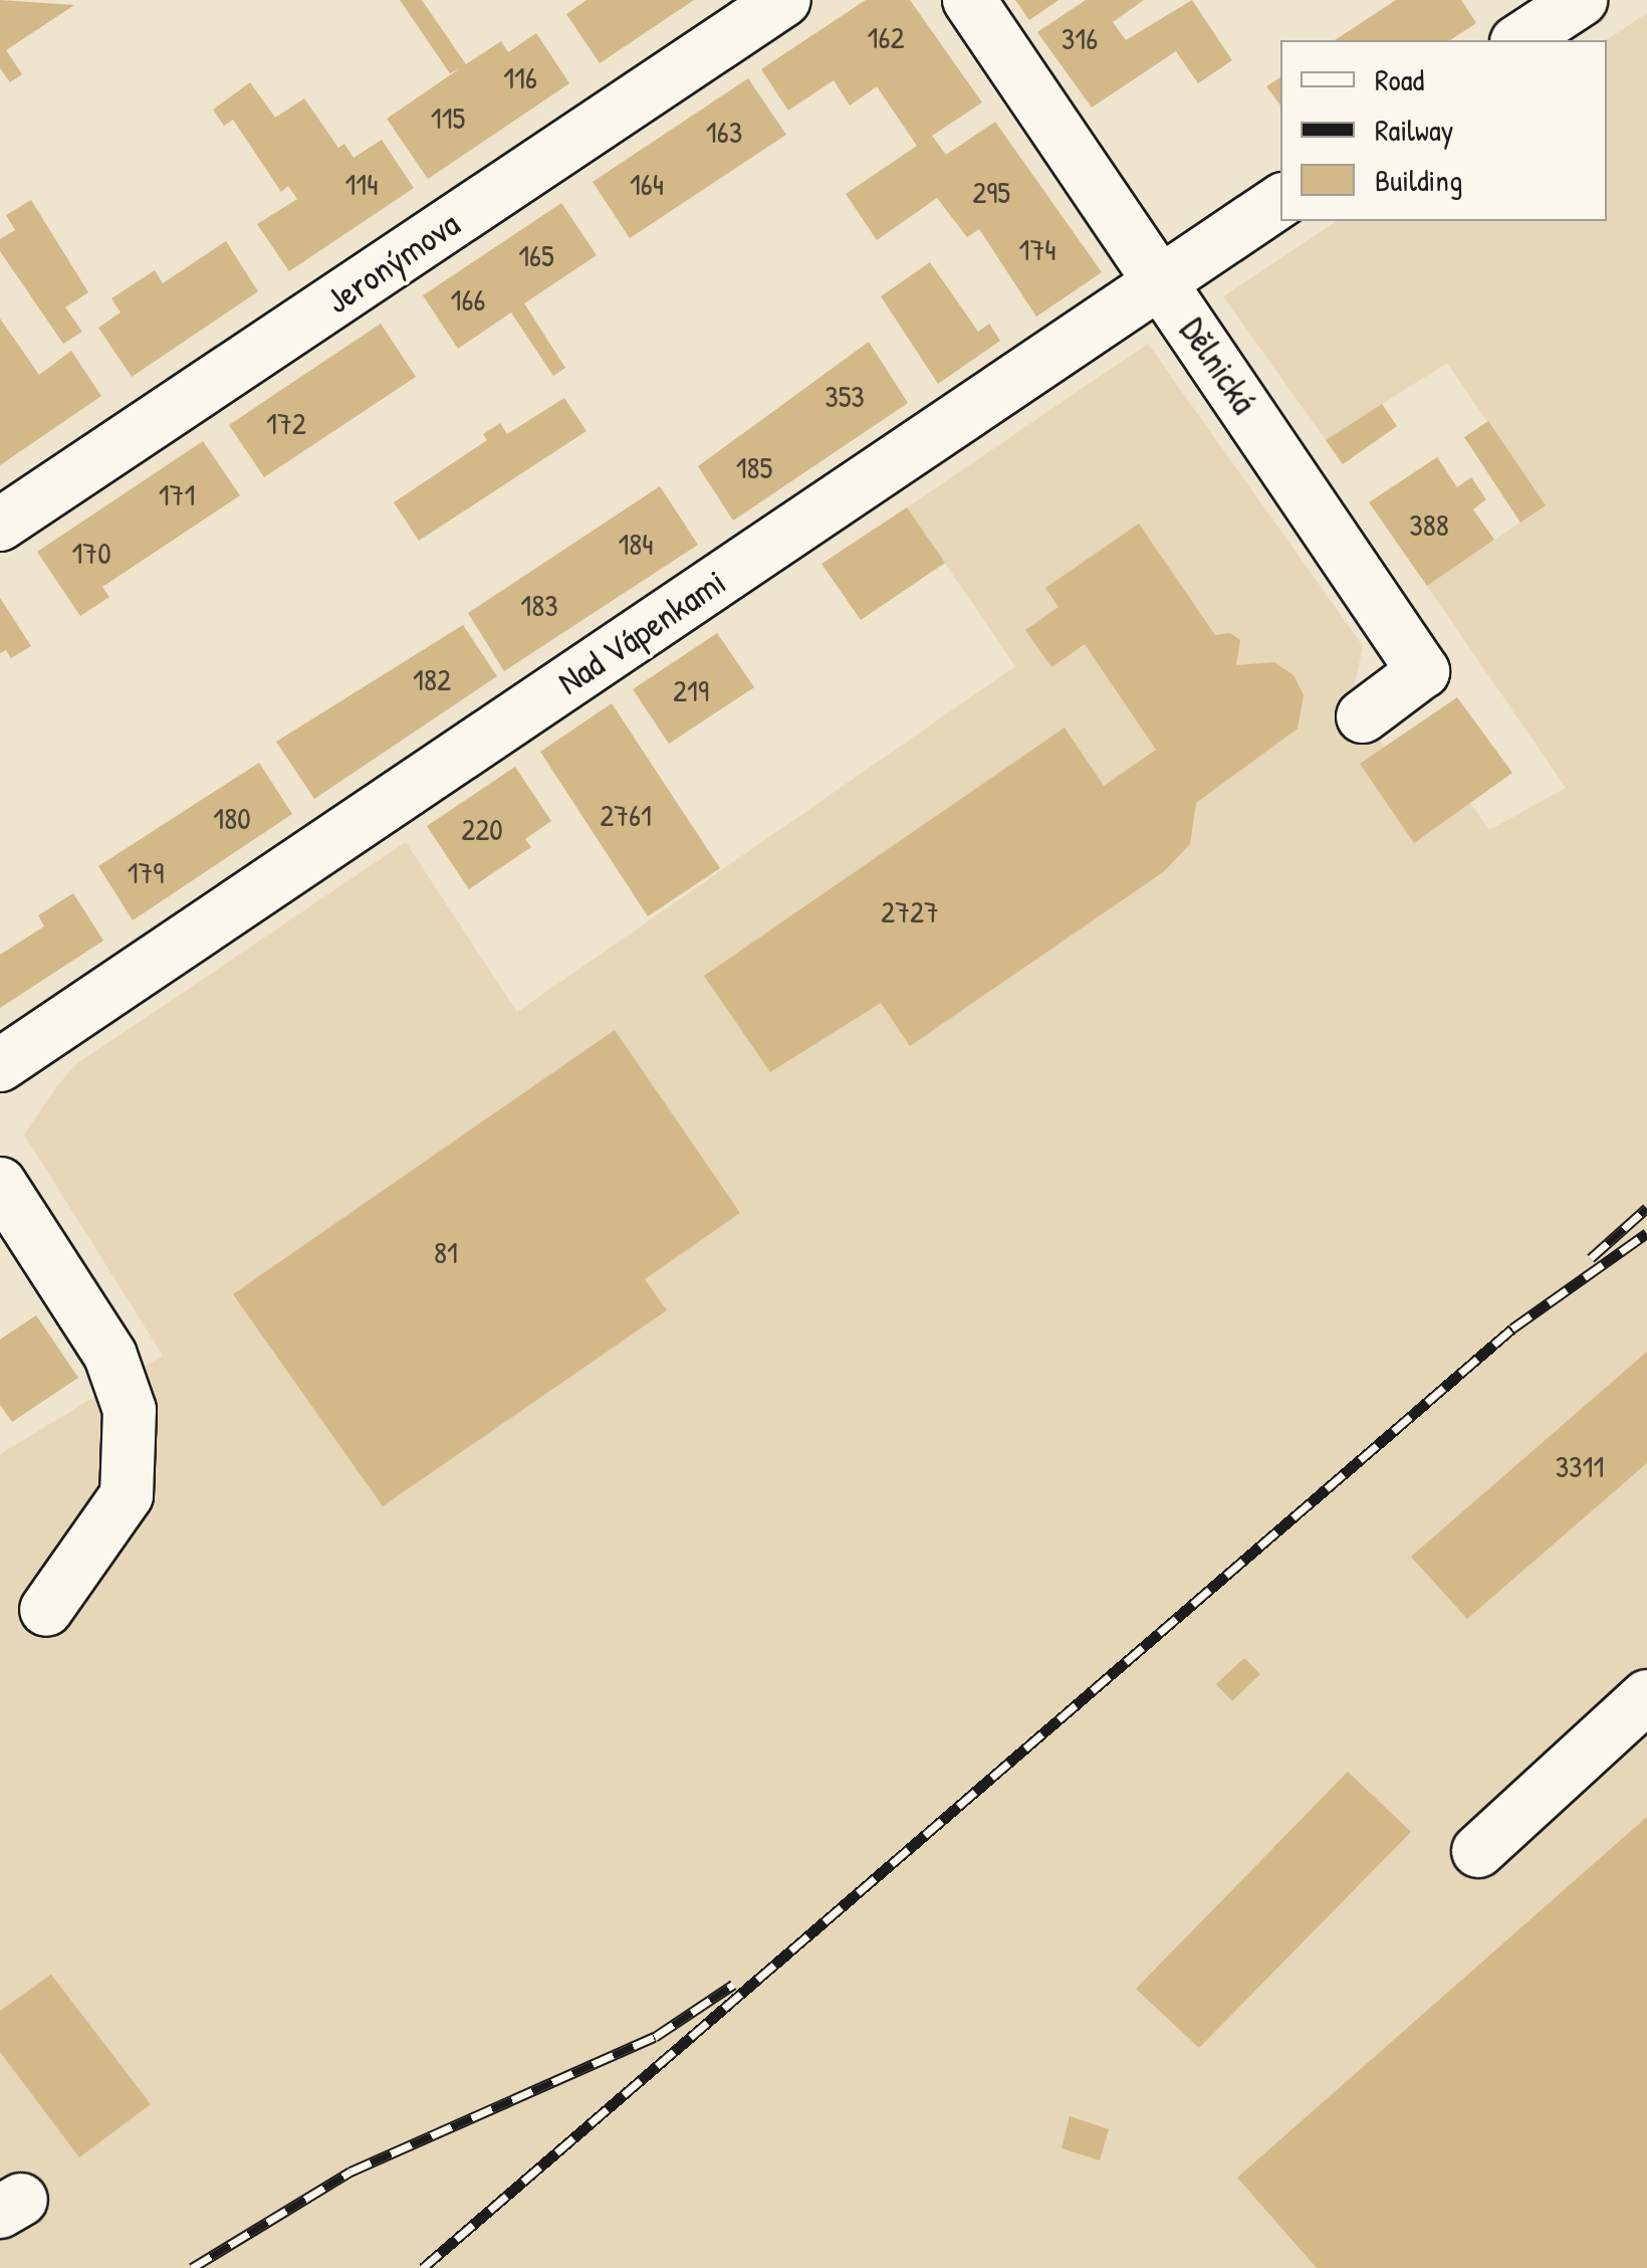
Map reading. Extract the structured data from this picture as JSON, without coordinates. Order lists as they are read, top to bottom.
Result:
{
  "streets": {
    "street": ["Jeronýmova", "Dělnická", "Nad Vápenkami"]
  },
  "crossings": [
    ["Dělnická", "Nad Vápenkami"]
  ],
  "house_numbers": [
    "162",
    "316",
    "116",
    "115",
    "163",
    "114",
    "164",
    "295",
    "174",
    "165",
    "166",
    "353",
    "172",
    "185",
    "171",
    "388",
    "184",
    "170",
    "183",
    "182",
    "219",
    "2761",
    "180",
    "220",
    "179",
    "2727",
    "81",
    "3311"
  ],
  "legend": ["Road", "Railway", "Building"]
}
